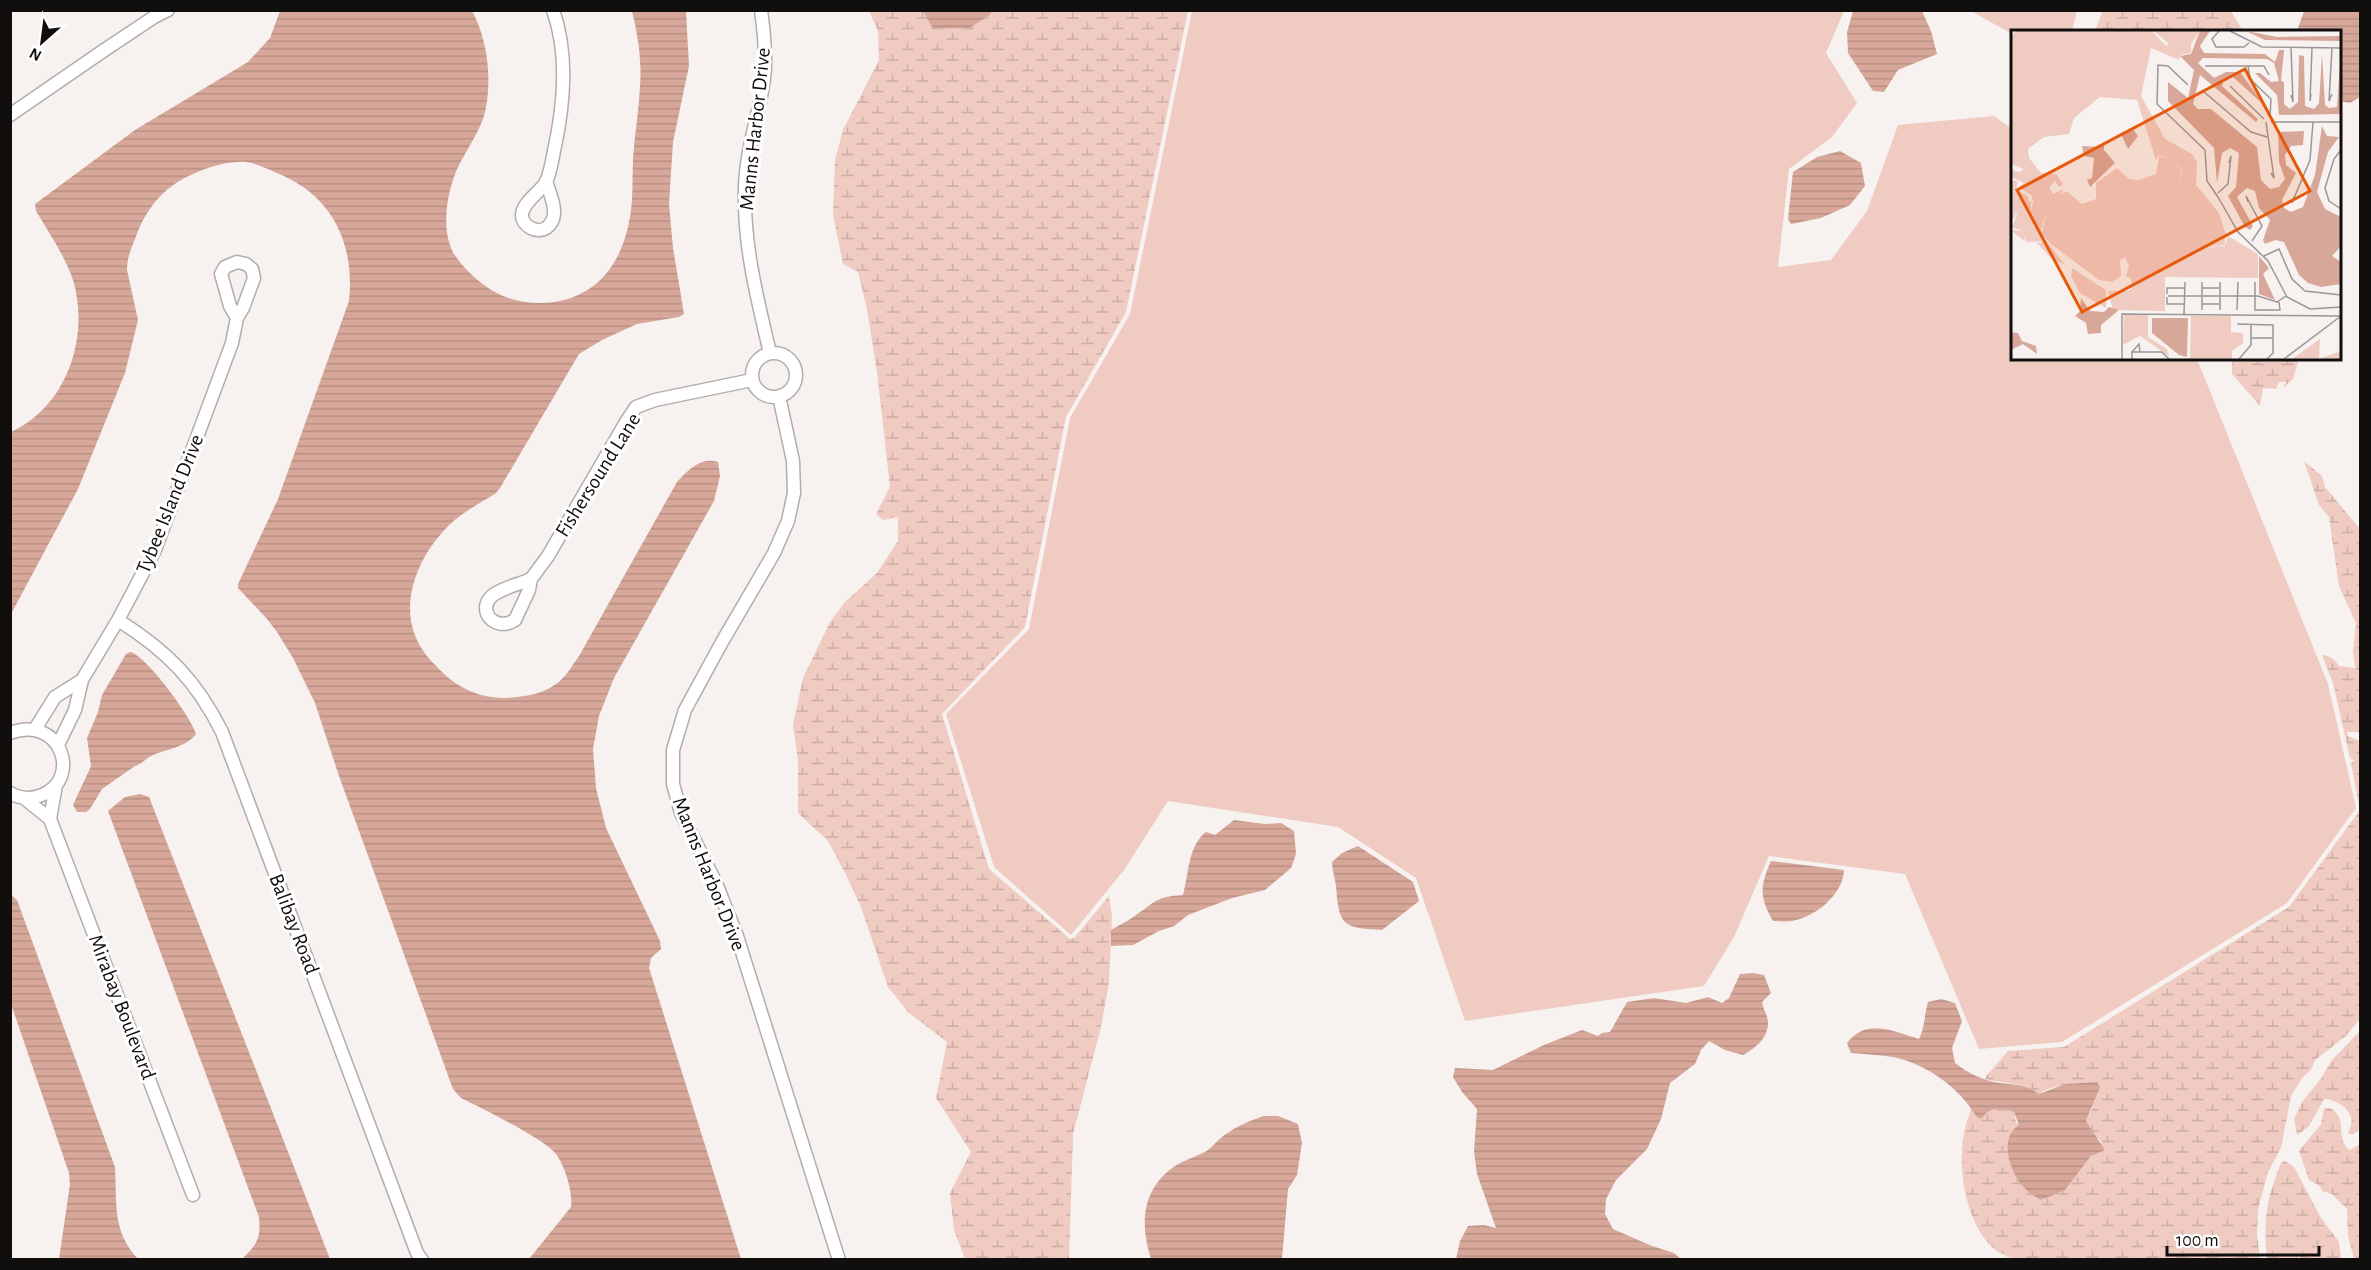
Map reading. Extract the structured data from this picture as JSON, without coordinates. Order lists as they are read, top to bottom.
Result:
{
  "streets": {
    "street": [
      "Manns Harbor Drive",
      "Fishersound Lane",
      "Tybee Island Drive",
      "Balibay Road",
      "Mirabay Boulevard"
    ]
  },
  "crossings": [
    ["Manns Harbor Drive", "Fishersound Lane"],
    ["Tybee Island Drive", "Balibay Road"]
  ],
  "scale_bar": "100 m",
  "north": "bottom left"
}
